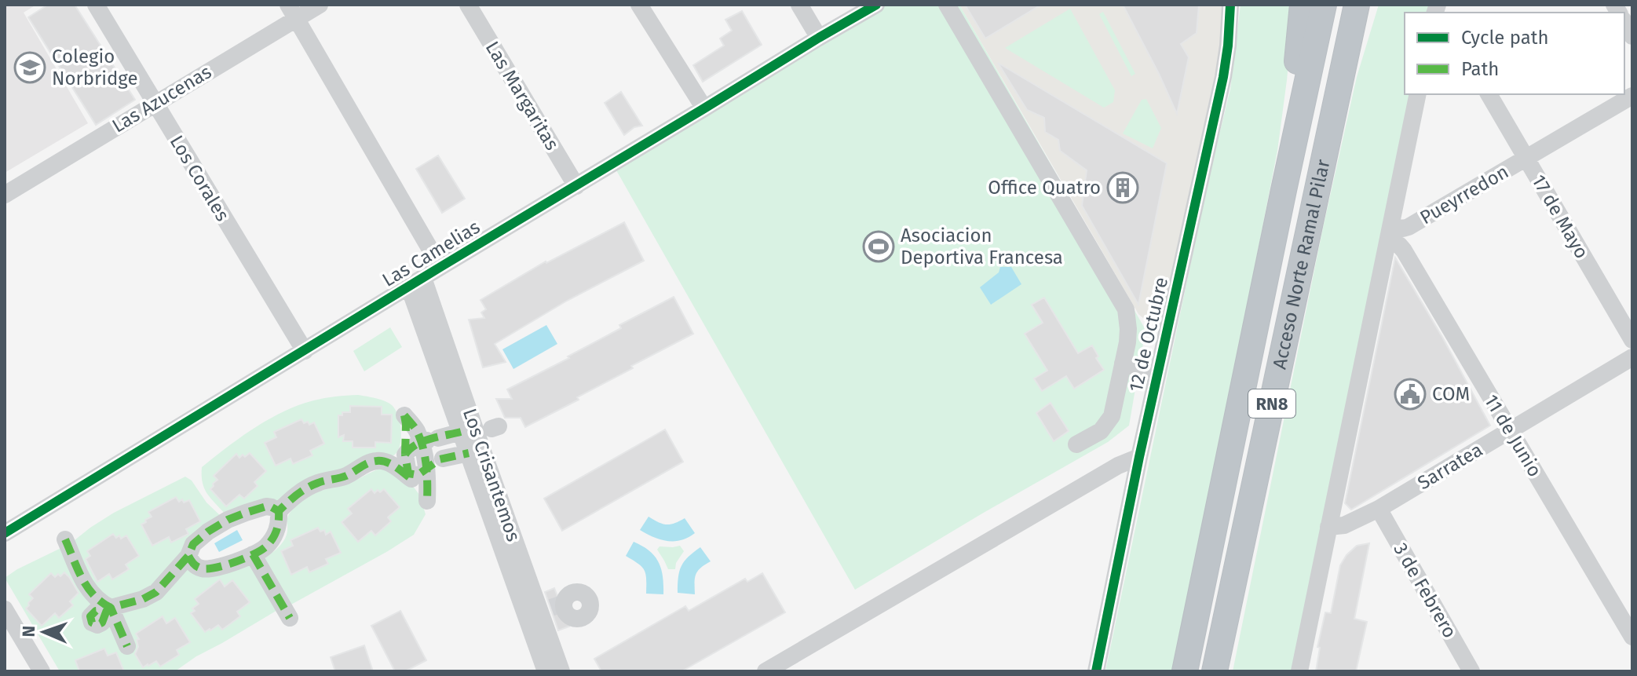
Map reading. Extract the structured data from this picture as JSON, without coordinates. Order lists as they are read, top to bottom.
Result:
{
  "streets": {
    "highway": ["Acceso Norte Ramal Pilar", "RN8"],
    "street": [
      "Las Margaritas",
      "Las Azucenas",
      "Los Corales",
      "Pueyrredon",
      "17 de Mayo",
      "Las Camelias",
      "12 de Octubre",
      "11 de Junio",
      "Sarratea",
      "Los Crisantemos",
      "3 de Febrero"
    ]
  },
  "crossings": [
    ["Las Margaritas", "Las Camelias"],
    ["Las Azucenas", "Los Corales"],
    ["Los Corales", "Las Camelias"],
    ["Pueyrredon", "17 de Mayo"],
    ["Pueyrredon", "11 de Junio"],
    ["Las Camelias", "Los Crisantemos"],
    ["11 de Junio", "Sarratea"],
    ["Sarratea", "3 de Febrero"]
  ],
  "places": {
    "school or university": ["Colegio Norbridge"],
    "building": ["Office Quatro"],
    "sports": ["Asociacion Deportiva Francesa"],
    "public building": ["COM"]
  },
  "legend": ["Cycle path", "Path"],
  "north": "left"
}
